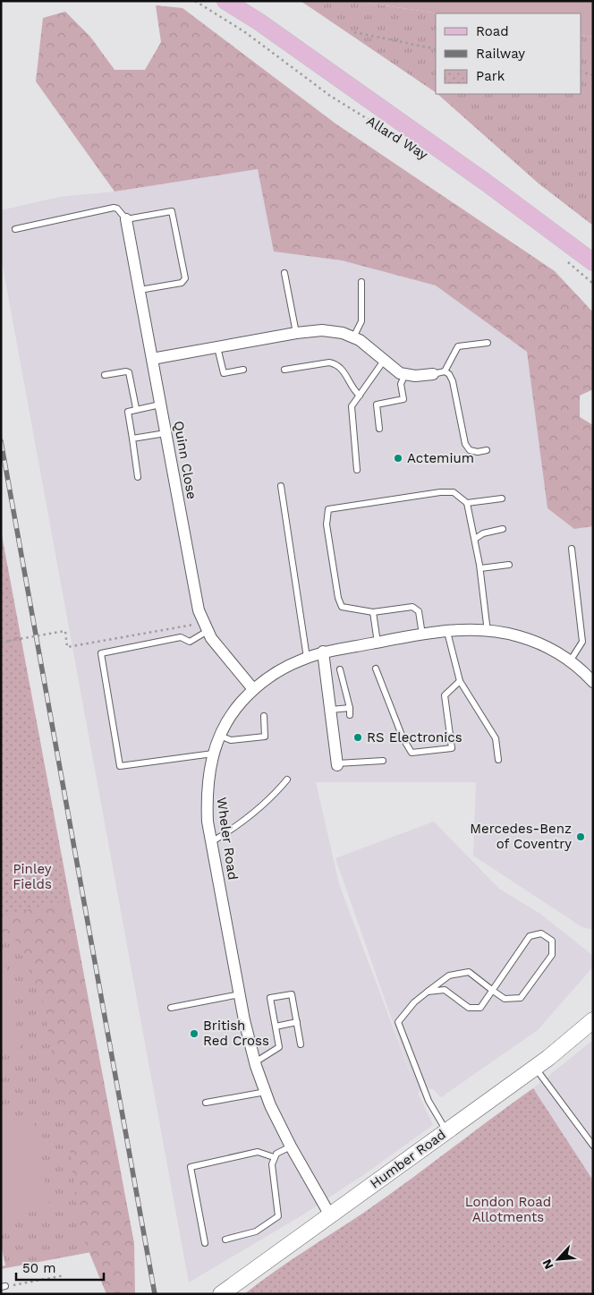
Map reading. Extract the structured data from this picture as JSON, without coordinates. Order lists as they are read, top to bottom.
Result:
{
  "streets": {
    "main road": ["Allard Way", "Humber Road"],
    "street": ["Quinn Close", "Wheler Road"]
  },
  "crossings": [
    ["Quinn Close", "Wheler Road"],
    ["Wheler Road", "Humber Road"]
  ],
  "parks": ["Pinley Fields", "London Road Allotments"],
  "places": [
    "Actemium",
    "RS Electronics",
    "Mercedes-Benz of Coventry",
    "British Red Cross"
  ],
  "legend": ["Road", "Railway", "Park"],
  "scale_bar": "50 m",
  "north": "bottom left"
}
